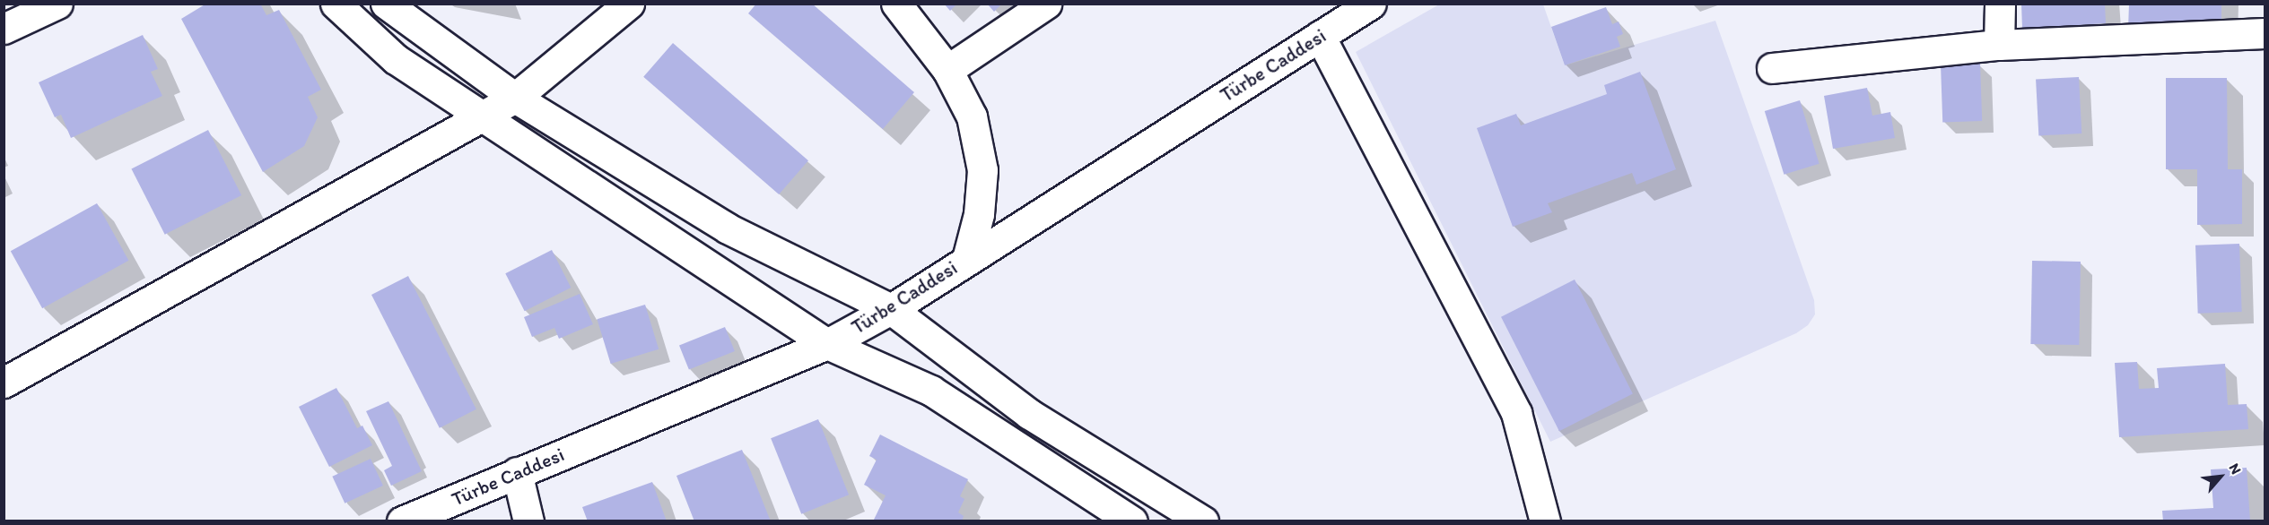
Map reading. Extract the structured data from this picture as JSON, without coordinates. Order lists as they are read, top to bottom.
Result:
{
  "streets": {
    "street": ["Türbe Caddesi"]
  },
  "north": "top right"
}
